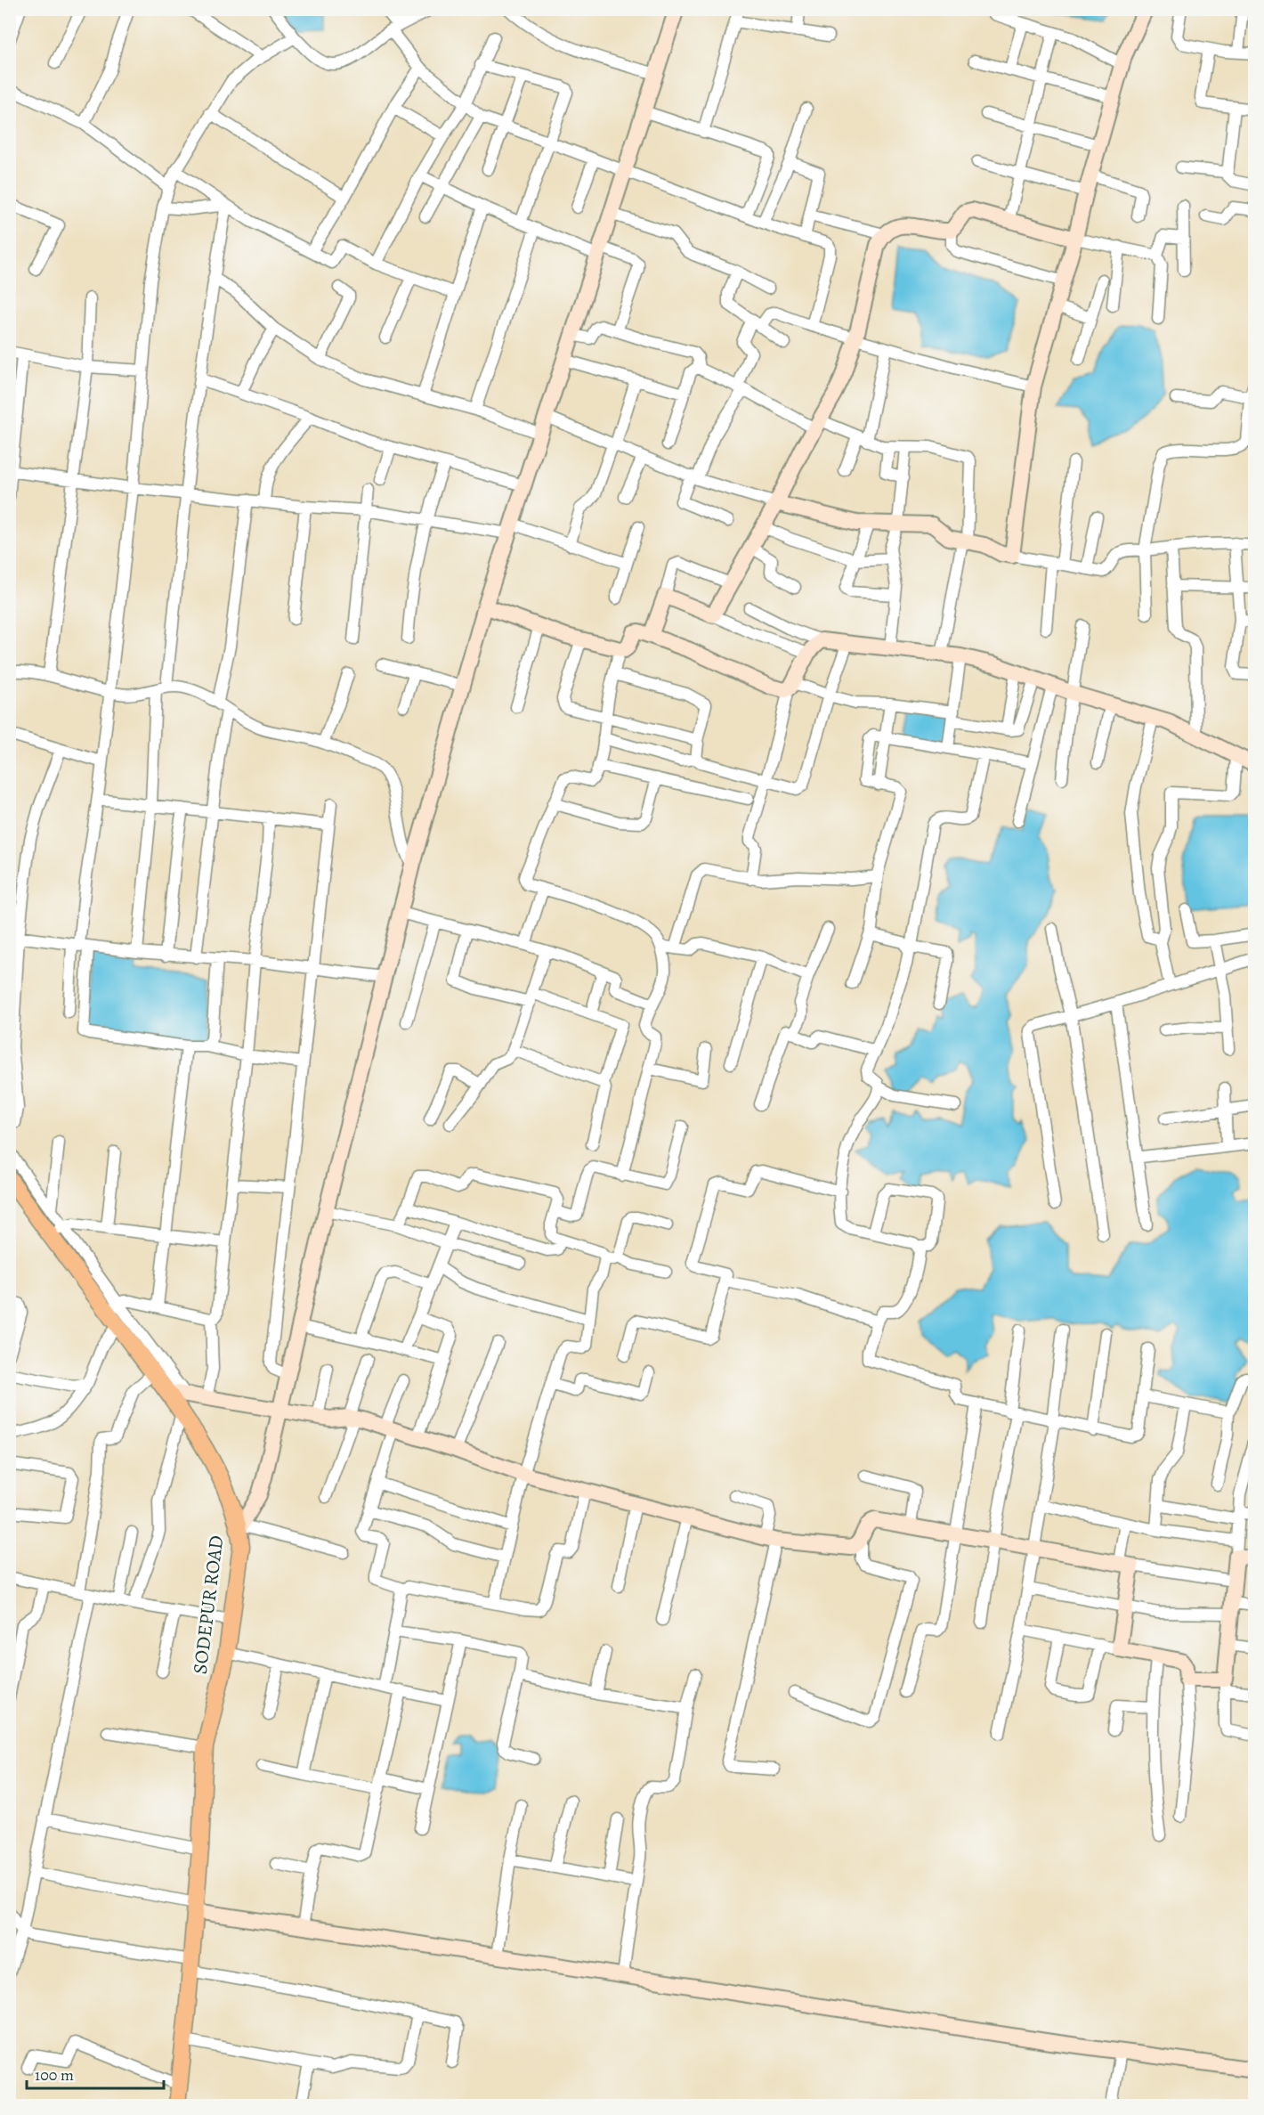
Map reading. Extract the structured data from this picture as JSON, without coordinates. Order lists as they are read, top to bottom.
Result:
{
  "streets": {
    "main road": ["SODEPUR ROAD"]
  },
  "scale_bar": "100 m"
}
